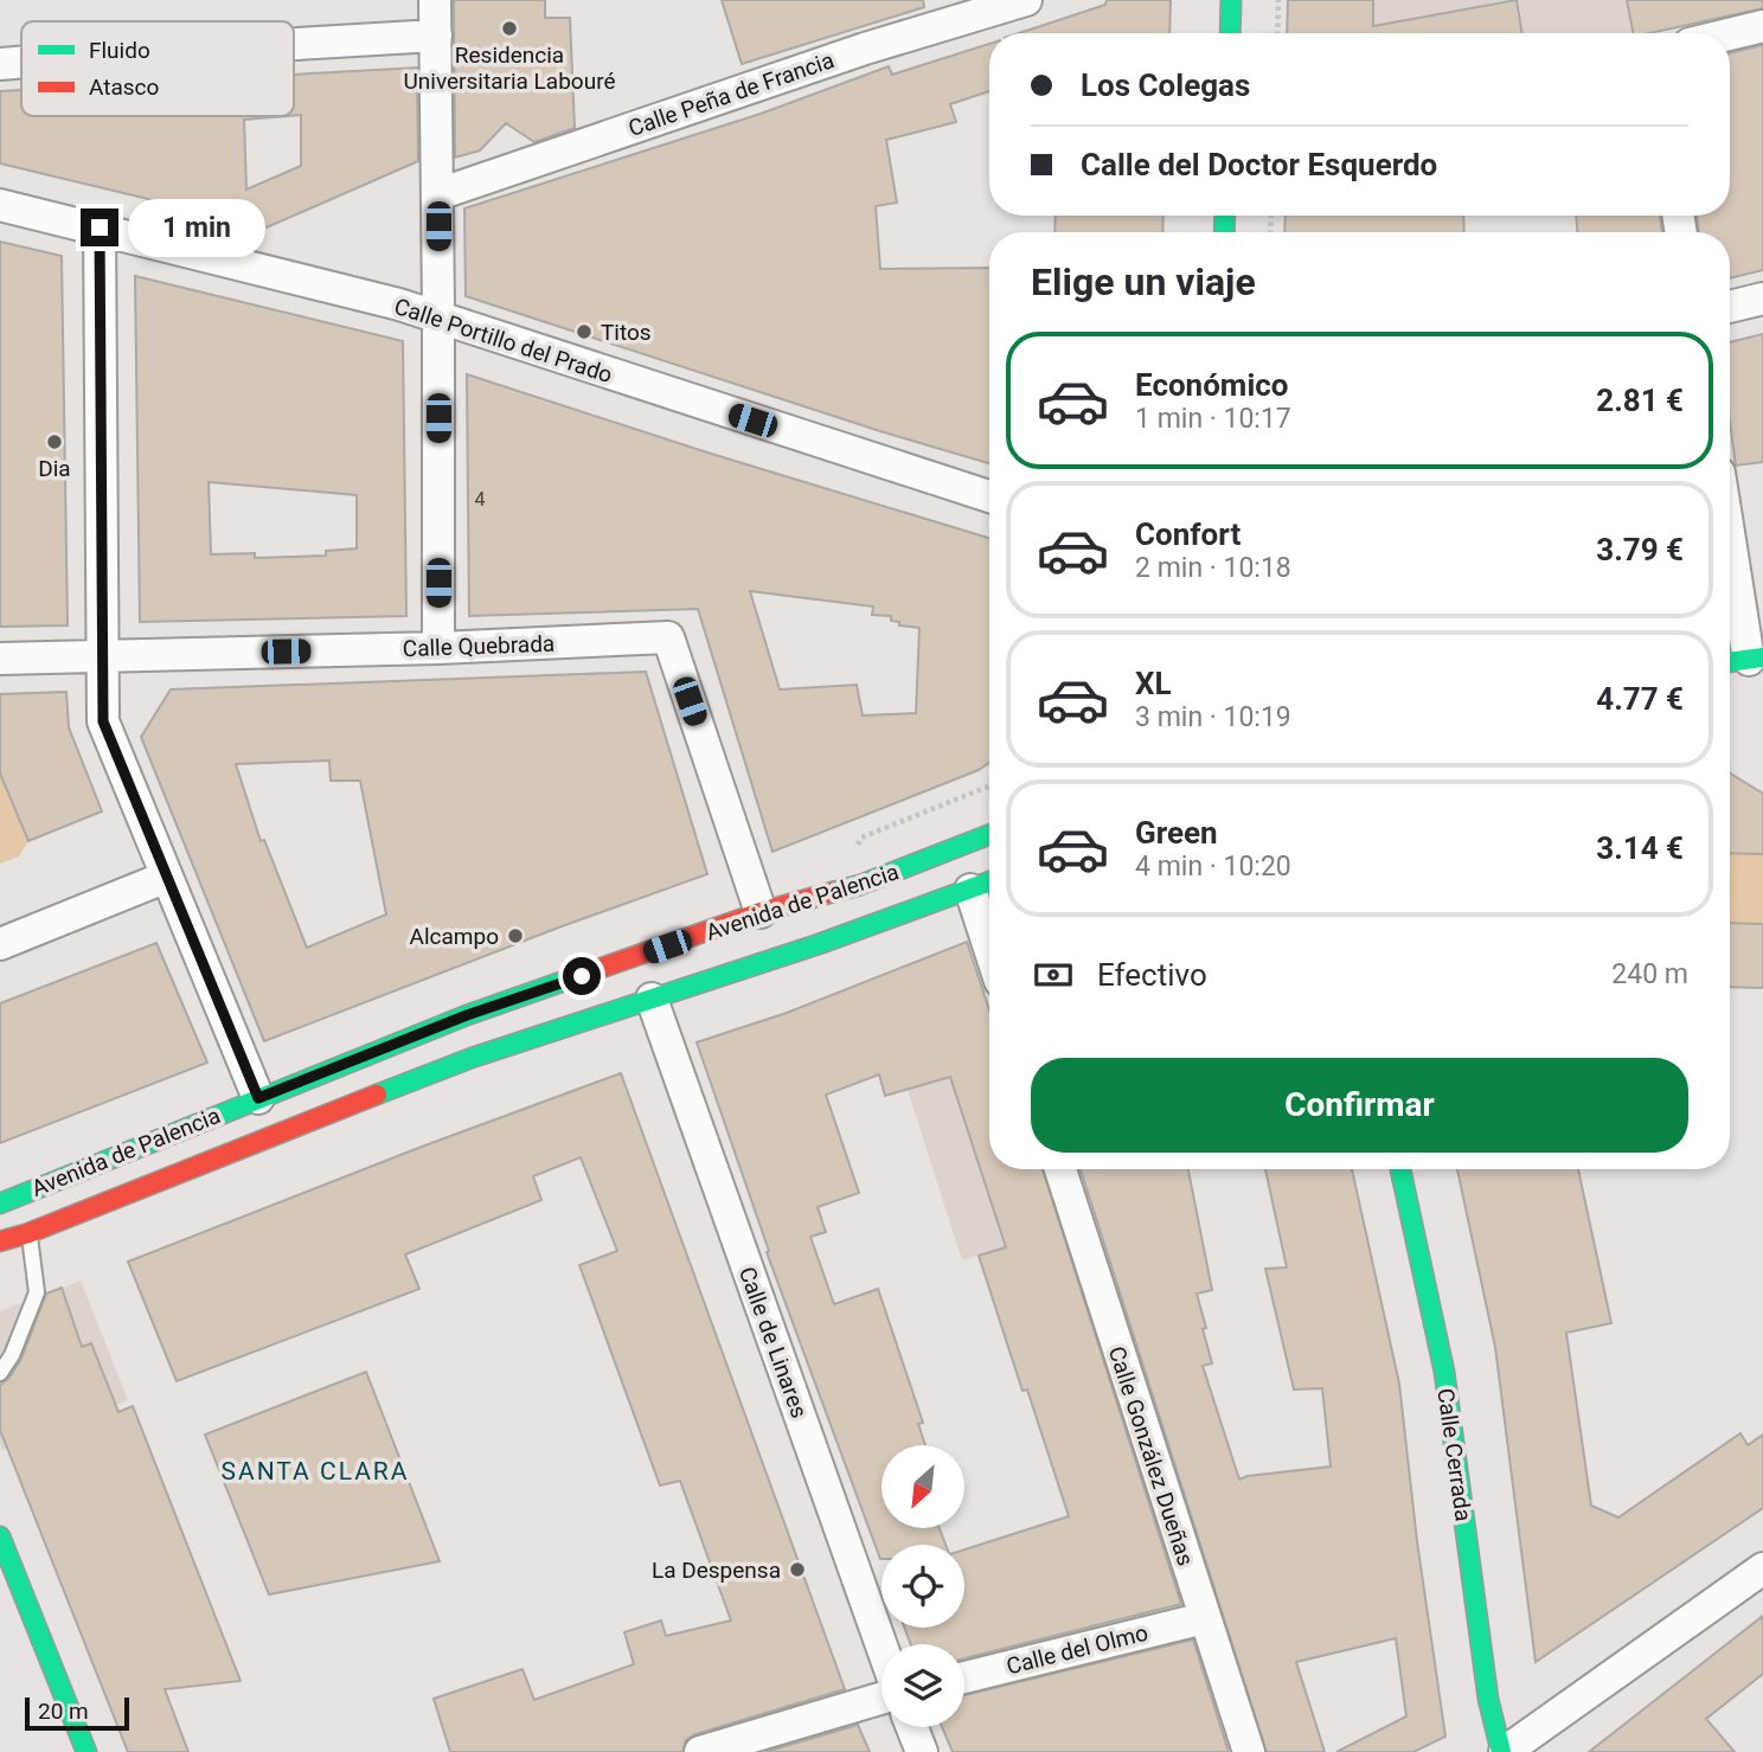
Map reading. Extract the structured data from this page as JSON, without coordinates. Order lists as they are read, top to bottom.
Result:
{
  "streets": {
    "main road": ["Avenida de Palencia", "Calle Cerrada"],
    "street": [
      "Calle Peña de Francia",
      "Calle Portillo del Prado",
      "Calle Quebrada",
      "Calle de Linares",
      "Calle González Dueñas",
      "Calle del Olmo"
    ]
  },
  "crossings": [
    ["Calle Quebrada", "Avenida de Palencia"],
    ["Avenida de Palencia", "Calle de Linares"],
    ["Calle González Dueñas", "Calle del Olmo"]
  ],
  "districts": ["SANTA CLARA"],
  "places": [
    "Residencia Universitaria Labouré",
    "Titos",
    "Dia",
    "Alcampo",
    "La Despensa"
  ],
  "house_numbers": ["4"],
  "legend": ["Fluido", "Atasco"],
  "scale_bar": "20 m",
  "north": "bottom left",
  "page": {
    "banner": ["Los Colegas", "Calle del Doctor Esquerdo"],
    "bubble": "1 min",
    "heading": "Elige un viaje",
    "list": [
      {
        "name": "Económico",
        "note": "1 min · 10:17",
        "value": "2.81 €"
      },
      {
        "name": "Confort",
        "note": "2 min · 10:18",
        "value": "3.79 €"
      },
      {
        "name": "XL",
        "note": "3 min · 10:19",
        "value": "4.77 €"
      },
      {
        "name": "Green",
        "note": "4 min · 10:20",
        "value": "3.14 €"
      }
    ],
    "pay": ["Efectivo", "240 m"],
    "buttons": "Confirmar",
    "scale": "20 m"
  }
}
